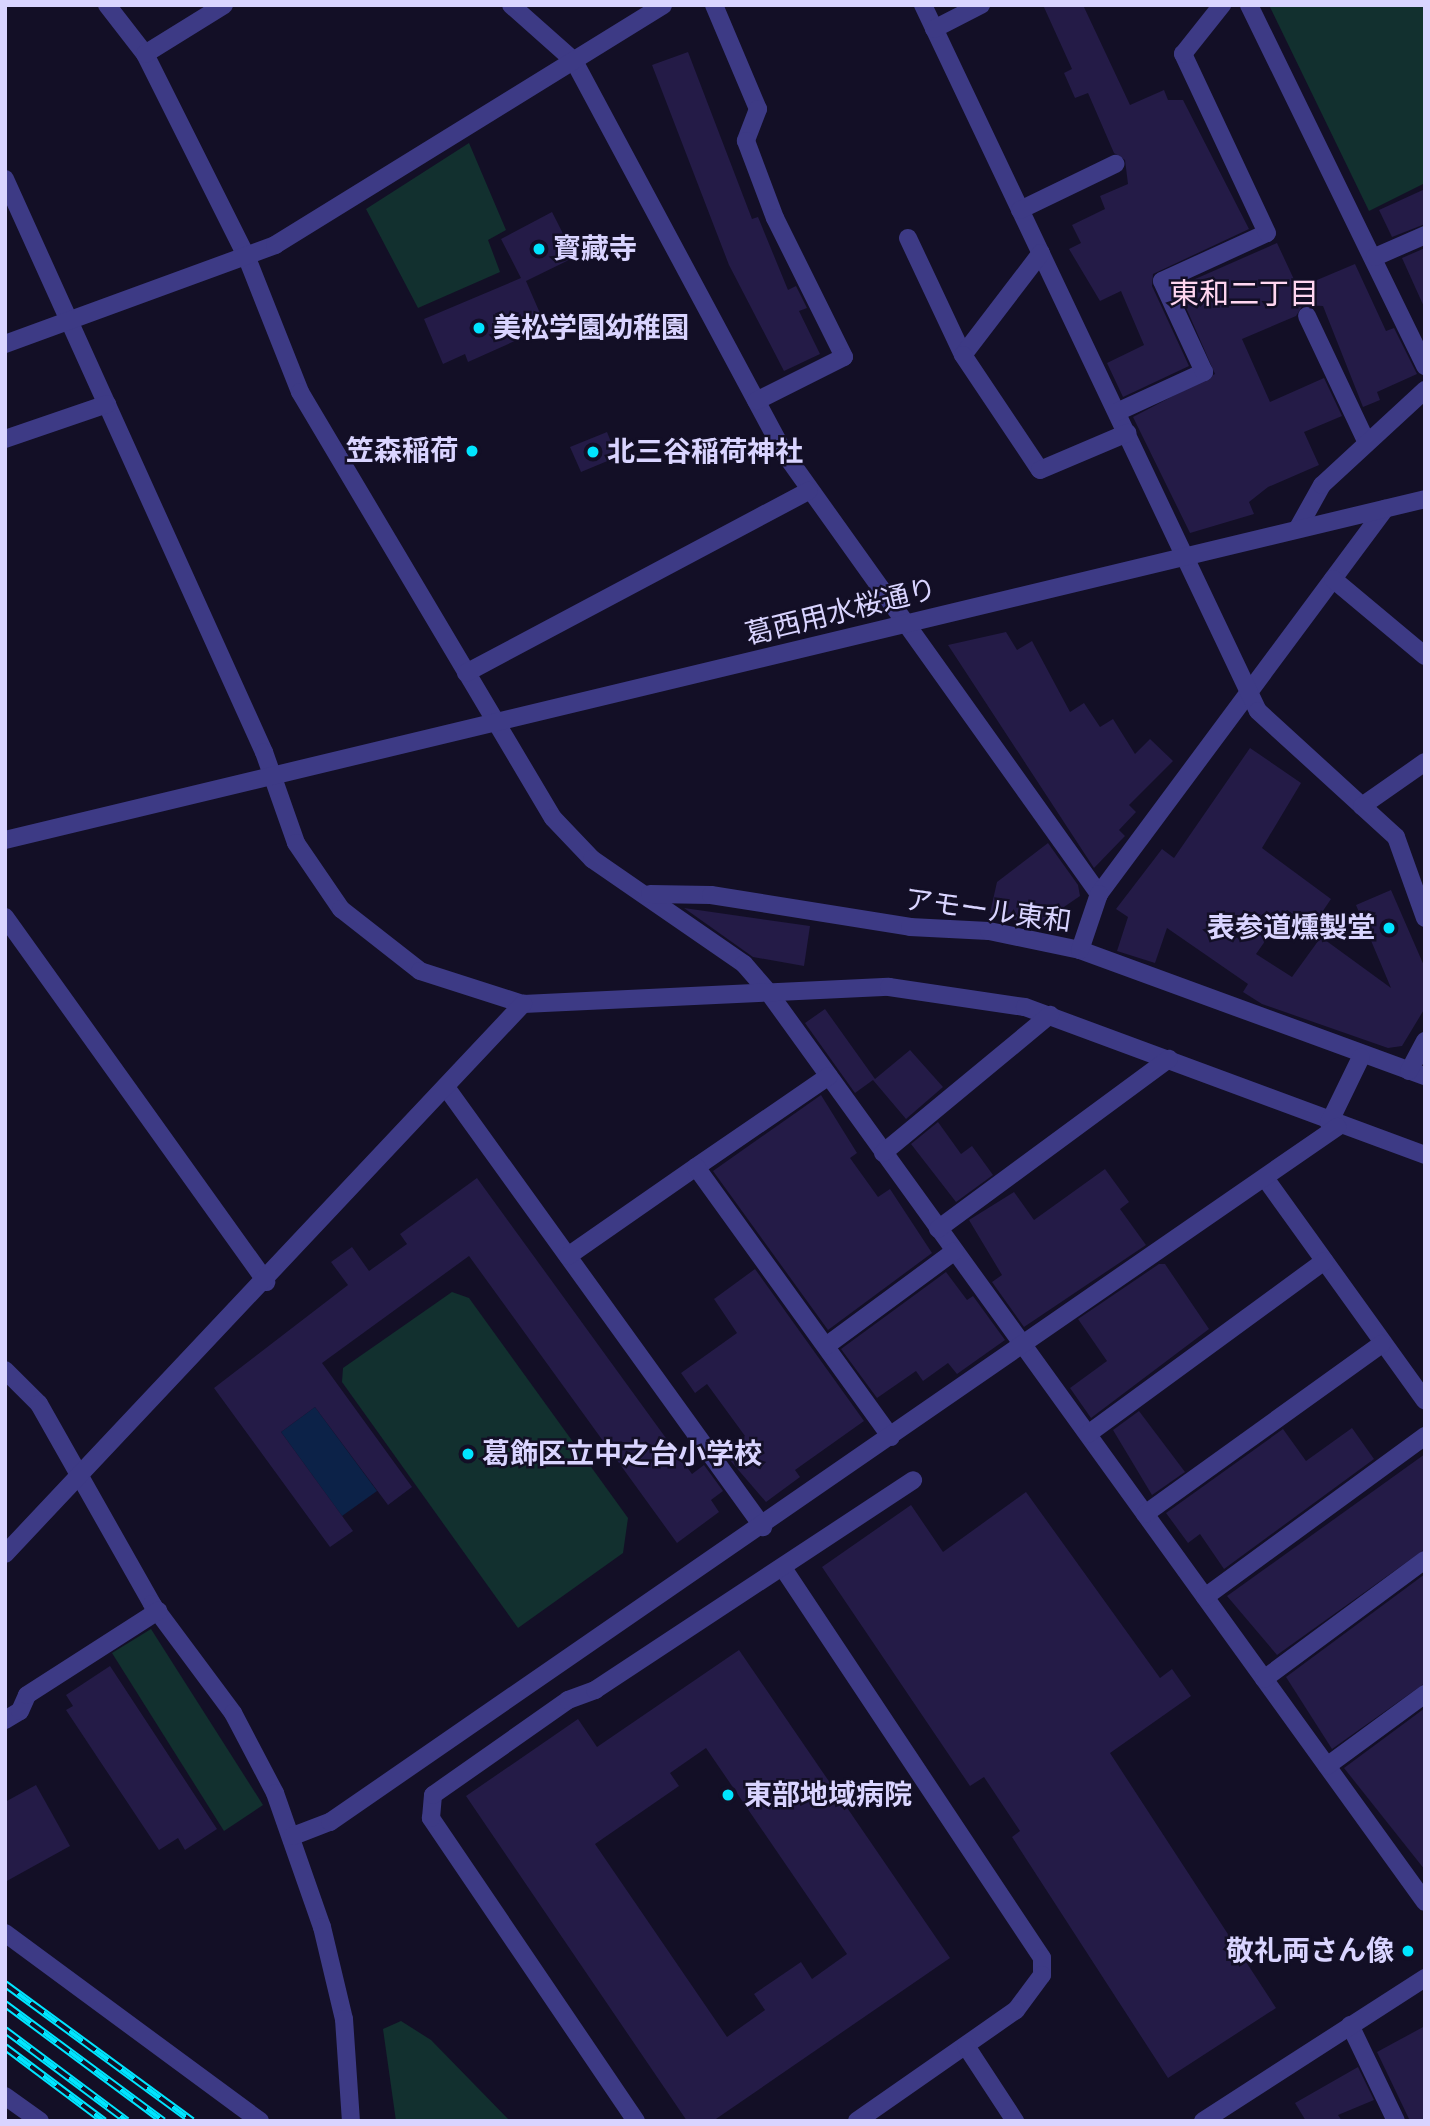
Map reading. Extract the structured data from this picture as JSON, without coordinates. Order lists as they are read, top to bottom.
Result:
{
  "streets": {
    "street": ["葛西用水桜通り", "アモール東和"]
  },
  "districts": ["東和二丁目"],
  "places": [
    "寳藏寺",
    "美松学園幼稚園",
    "笠森稲荷",
    "北三谷稲荷神社",
    "表参道燻製堂",
    "葛飾区立中之台小学校",
    "東部地域病院",
    "敬礼両さん像"
  ]
}
